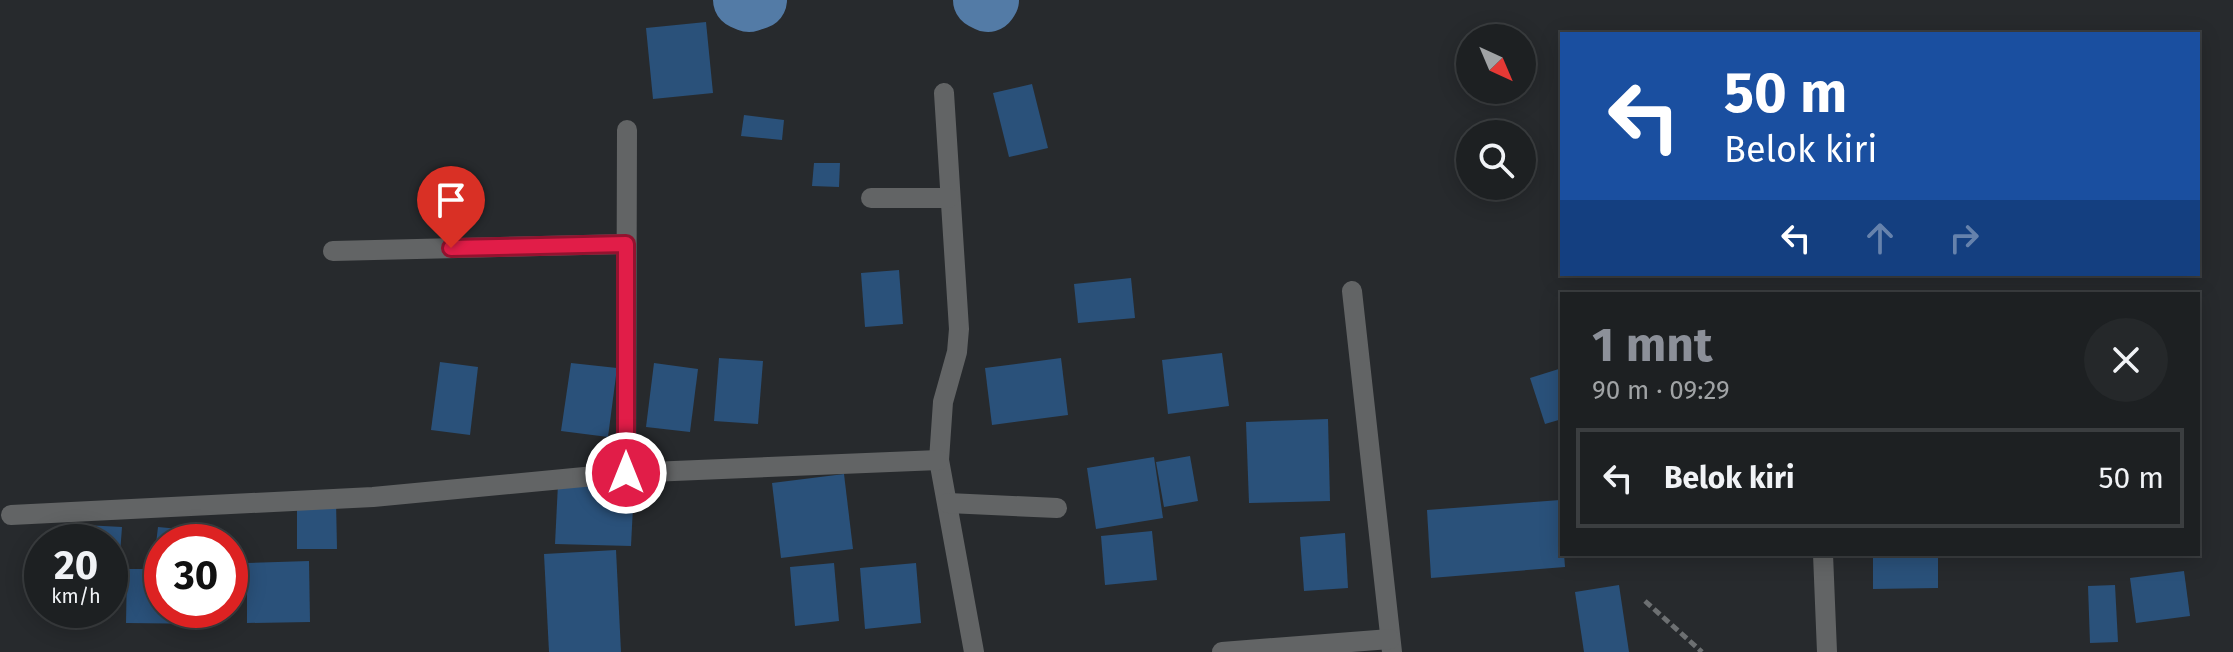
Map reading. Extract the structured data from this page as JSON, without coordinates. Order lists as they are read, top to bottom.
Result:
{
  "north": "bottom right",
  "page": {
    "turn": ["50 m", "Belok kiri"],
    "heading": ["1 mnt", "90 m · 09:29"],
    "list": [
      {
        "name": "Belok kiri",
        "value": "50 m"
      }
    ],
    "speed": "20 km/h",
    "limit": "30"
  }
}
